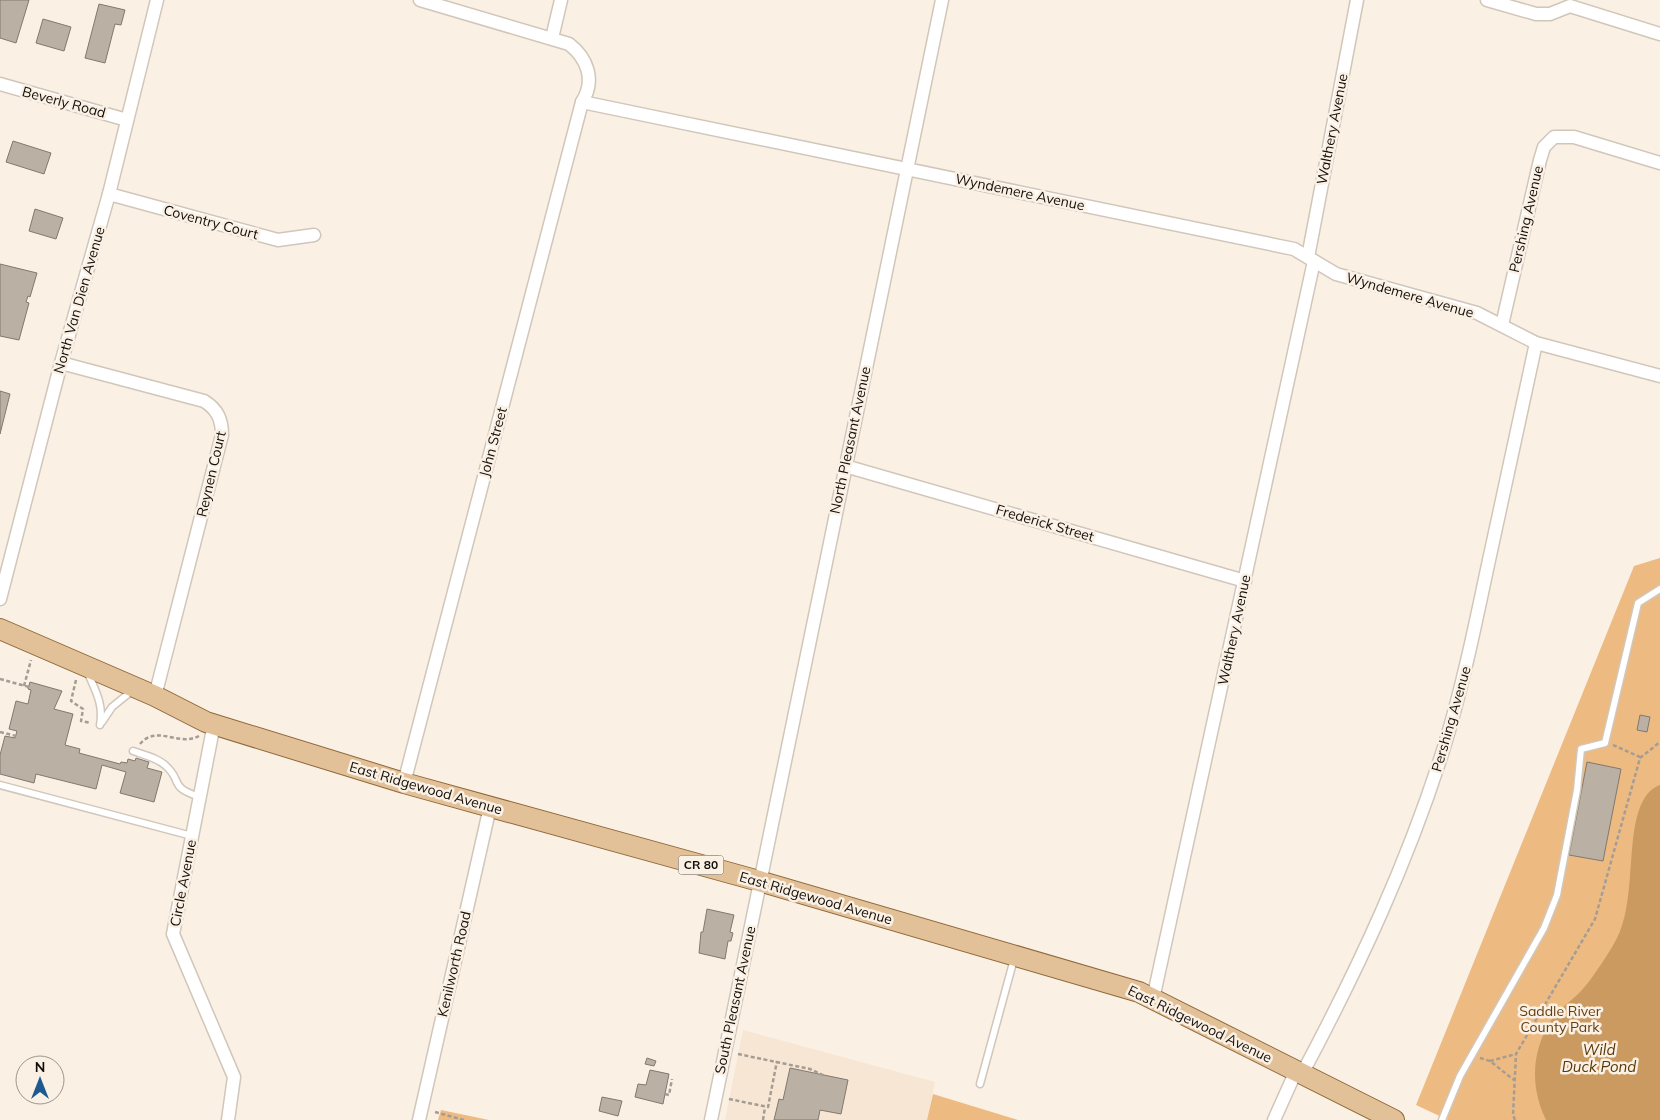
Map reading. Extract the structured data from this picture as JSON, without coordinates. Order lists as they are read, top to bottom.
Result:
{
  "streets": {
    "main road": ["East Ridgewood Avenue", "CR 80"],
    "street": [
      "Beverly Road",
      "Walthery Avenue",
      "Wyndemere Avenue",
      "Pershing Avenue",
      "Coventry Court",
      "North Van Dien Avenue",
      "North Pleasant Avenue",
      "John Street",
      "Reynen Court",
      "Frederick Street",
      "Circle Avenue",
      "Kenilworth Road",
      "South Pleasant Avenue"
    ]
  },
  "crossings": [
    ["Beverly Road", "North Van Dien Avenue"],
    ["Walthery Avenue", "Wyndemere Avenue"],
    ["Walthery Avenue", "Frederick Street"],
    ["Walthery Avenue", "East Ridgewood Avenue"],
    ["Wyndemere Avenue", "Pershing Avenue"],
    ["Wyndemere Avenue", "North Pleasant Avenue"],
    ["Wyndemere Avenue", "John Street"],
    ["Pershing Avenue", "East Ridgewood Avenue"],
    ["Coventry Court", "North Van Dien Avenue"],
    ["North Van Dien Avenue", "Reynen Court"],
    ["North Pleasant Avenue", "Frederick Street"],
    ["North Pleasant Avenue", "East Ridgewood Avenue"],
    ["North Pleasant Avenue", "South Pleasant Avenue"],
    ["John Street", "East Ridgewood Avenue"],
    ["Reynen Court", "East Ridgewood Avenue"],
    ["East Ridgewood Avenue", "Circle Avenue"],
    ["East Ridgewood Avenue", "Kenilworth Road"],
    ["East Ridgewood Avenue", "South Pleasant Avenue"]
  ],
  "water": ["Wild Duck Pond"],
  "parks": ["Saddle River County Park"],
  "north": "top"
}
